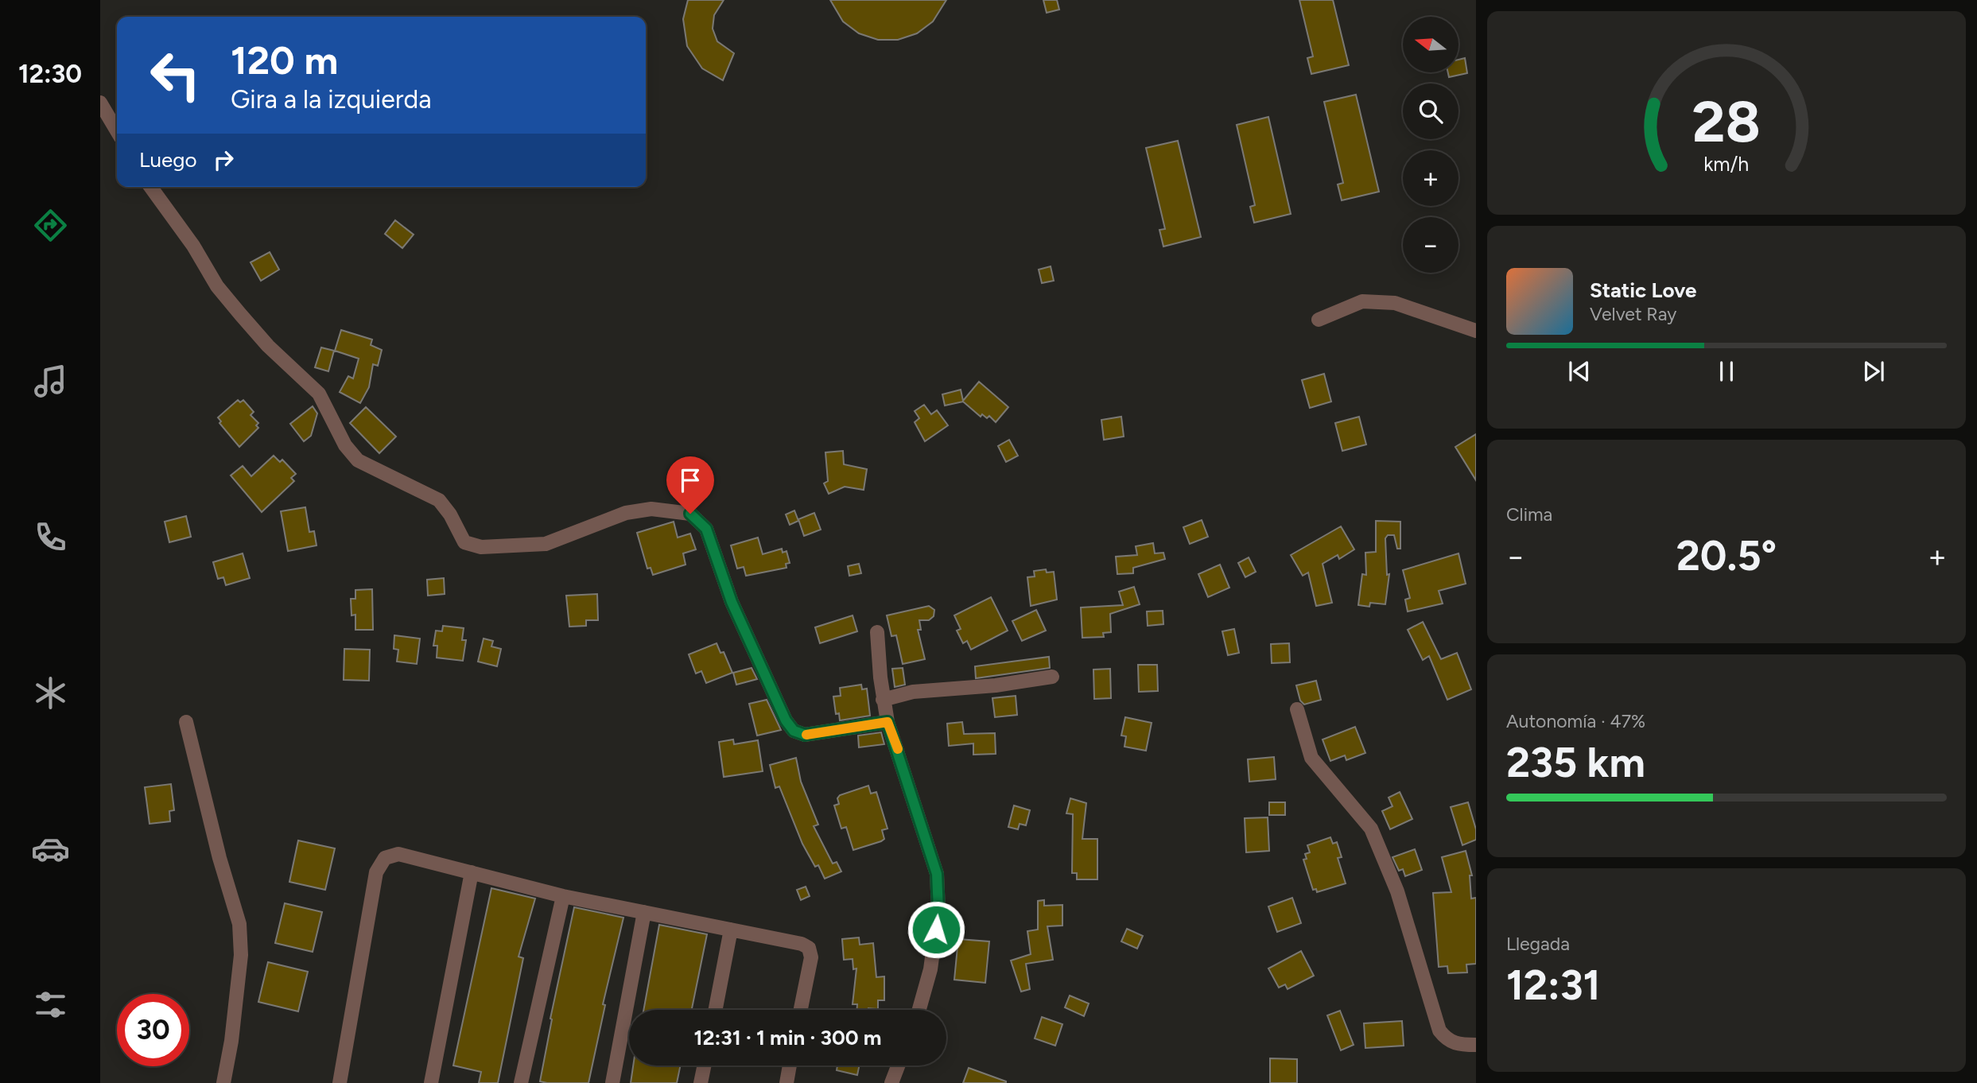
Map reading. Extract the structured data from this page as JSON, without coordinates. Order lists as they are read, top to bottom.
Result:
{
  "north": "left",
  "page": {
    "tabs": "12:30",
    "map_buttons": ["+", "−"],
    "turn": ["120 m", "Gira a la izquierda"],
    "then": "Luego",
    "song": ["Static Love", "Velvet Ray"],
    "tile": [
      "Clima",
      ["Autonomía · 47%", "235 km"],
      ["Llegada", "12:31"]
    ],
    "heat": ["−", "20.5°", "+"],
    "limit": "30",
    "trip": "12:31 · 1 min · 300 m",
    "gauge": ["28", "km/h"]
  }
}
